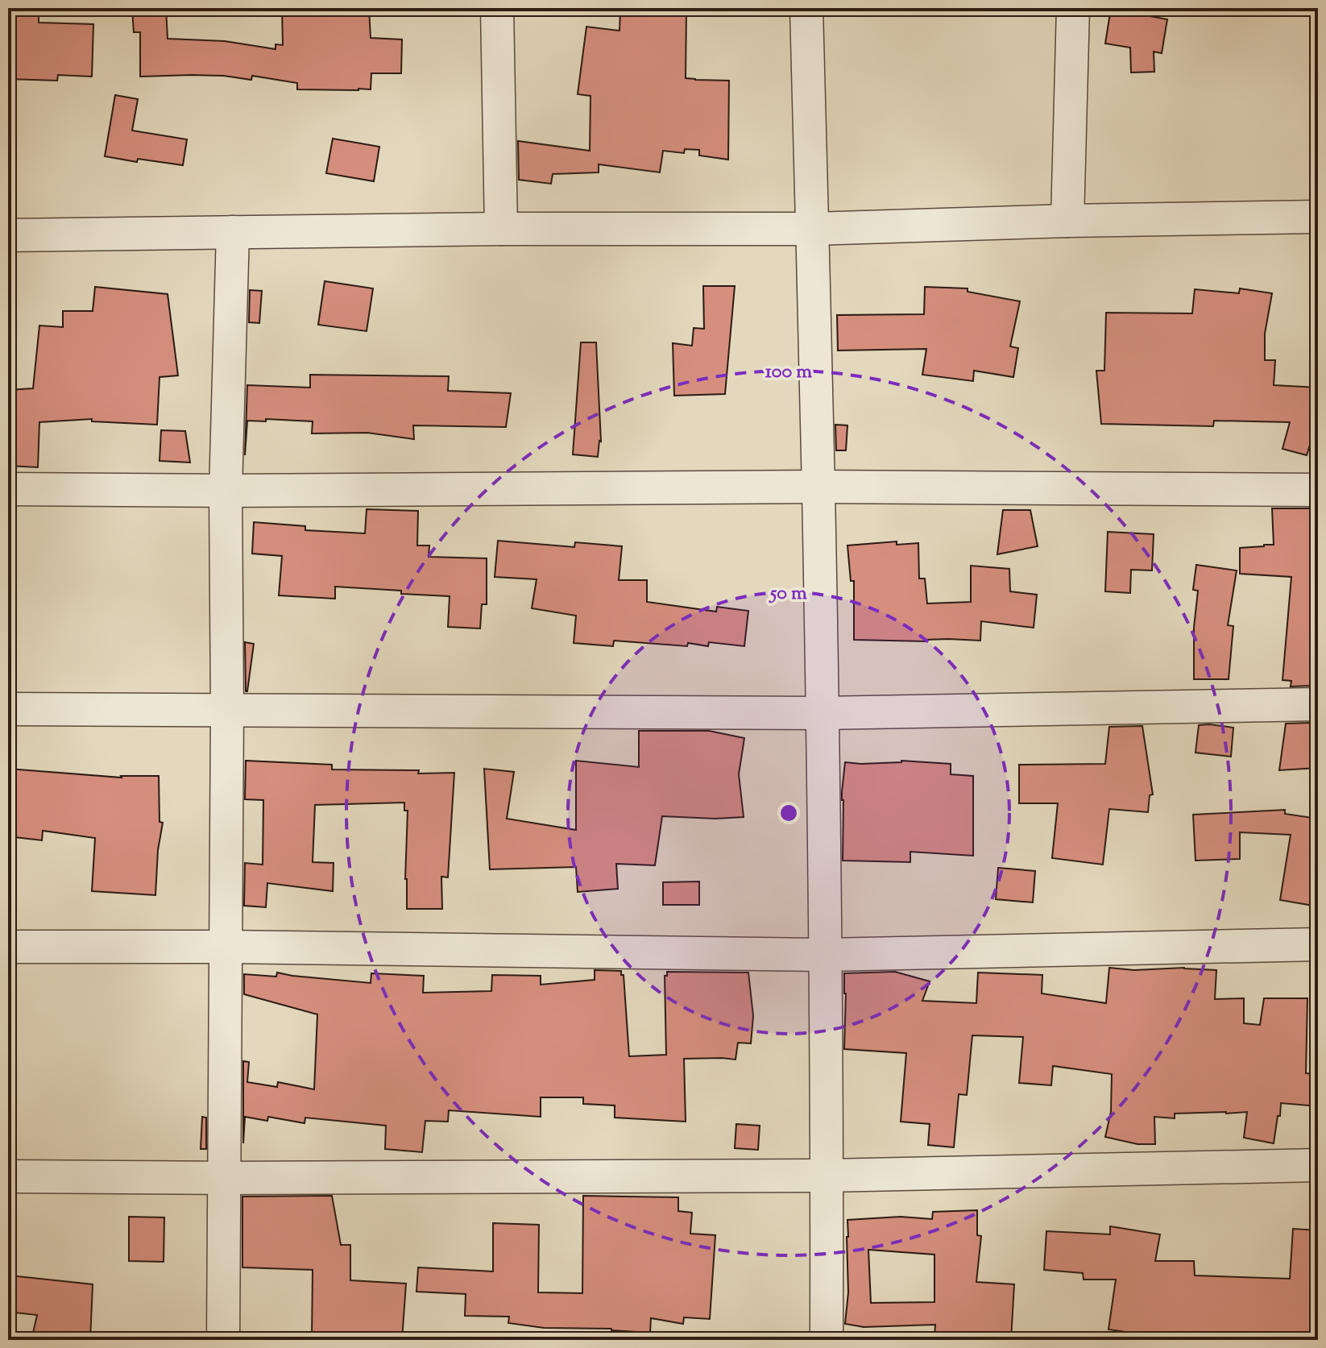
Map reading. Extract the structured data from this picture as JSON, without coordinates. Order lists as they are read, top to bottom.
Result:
{
  "rings": ["100 m", "50 m"]
}
